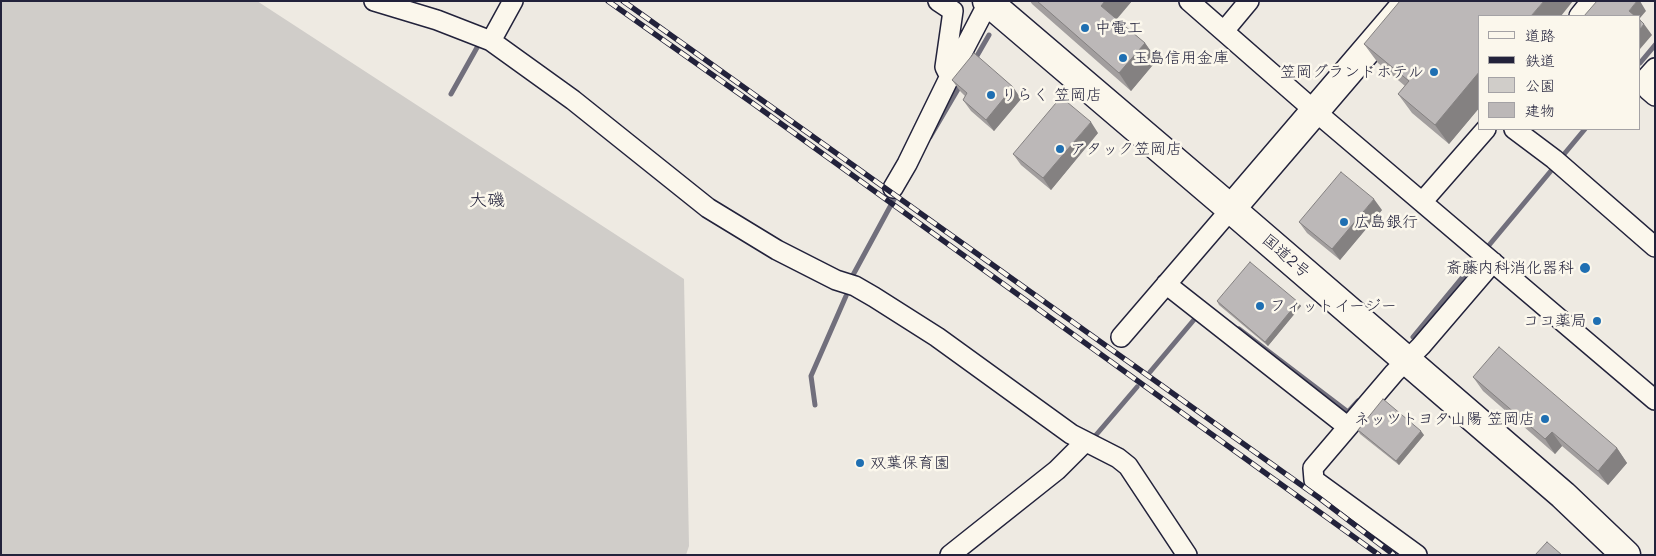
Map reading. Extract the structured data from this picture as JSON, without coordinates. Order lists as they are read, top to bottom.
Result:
{
  "streets": {
    "main road": ["国道2号"]
  },
  "districts": ["大磯"],
  "places": [
    "中電工",
    "玉島信用金庫",
    "笠岡グランドホテル",
    "りらく 笠岡店",
    "アタック笠岡店",
    "広島銀行",
    "斎藤内科消化器科",
    "フィットイージー",
    "ココ薬局",
    "ネッツトヨタ山陽 笠岡店",
    "双葉保育園"
  ],
  "legend": [
    "道路",
    "鉄道",
    "公園",
    "建物"
  ]
}
